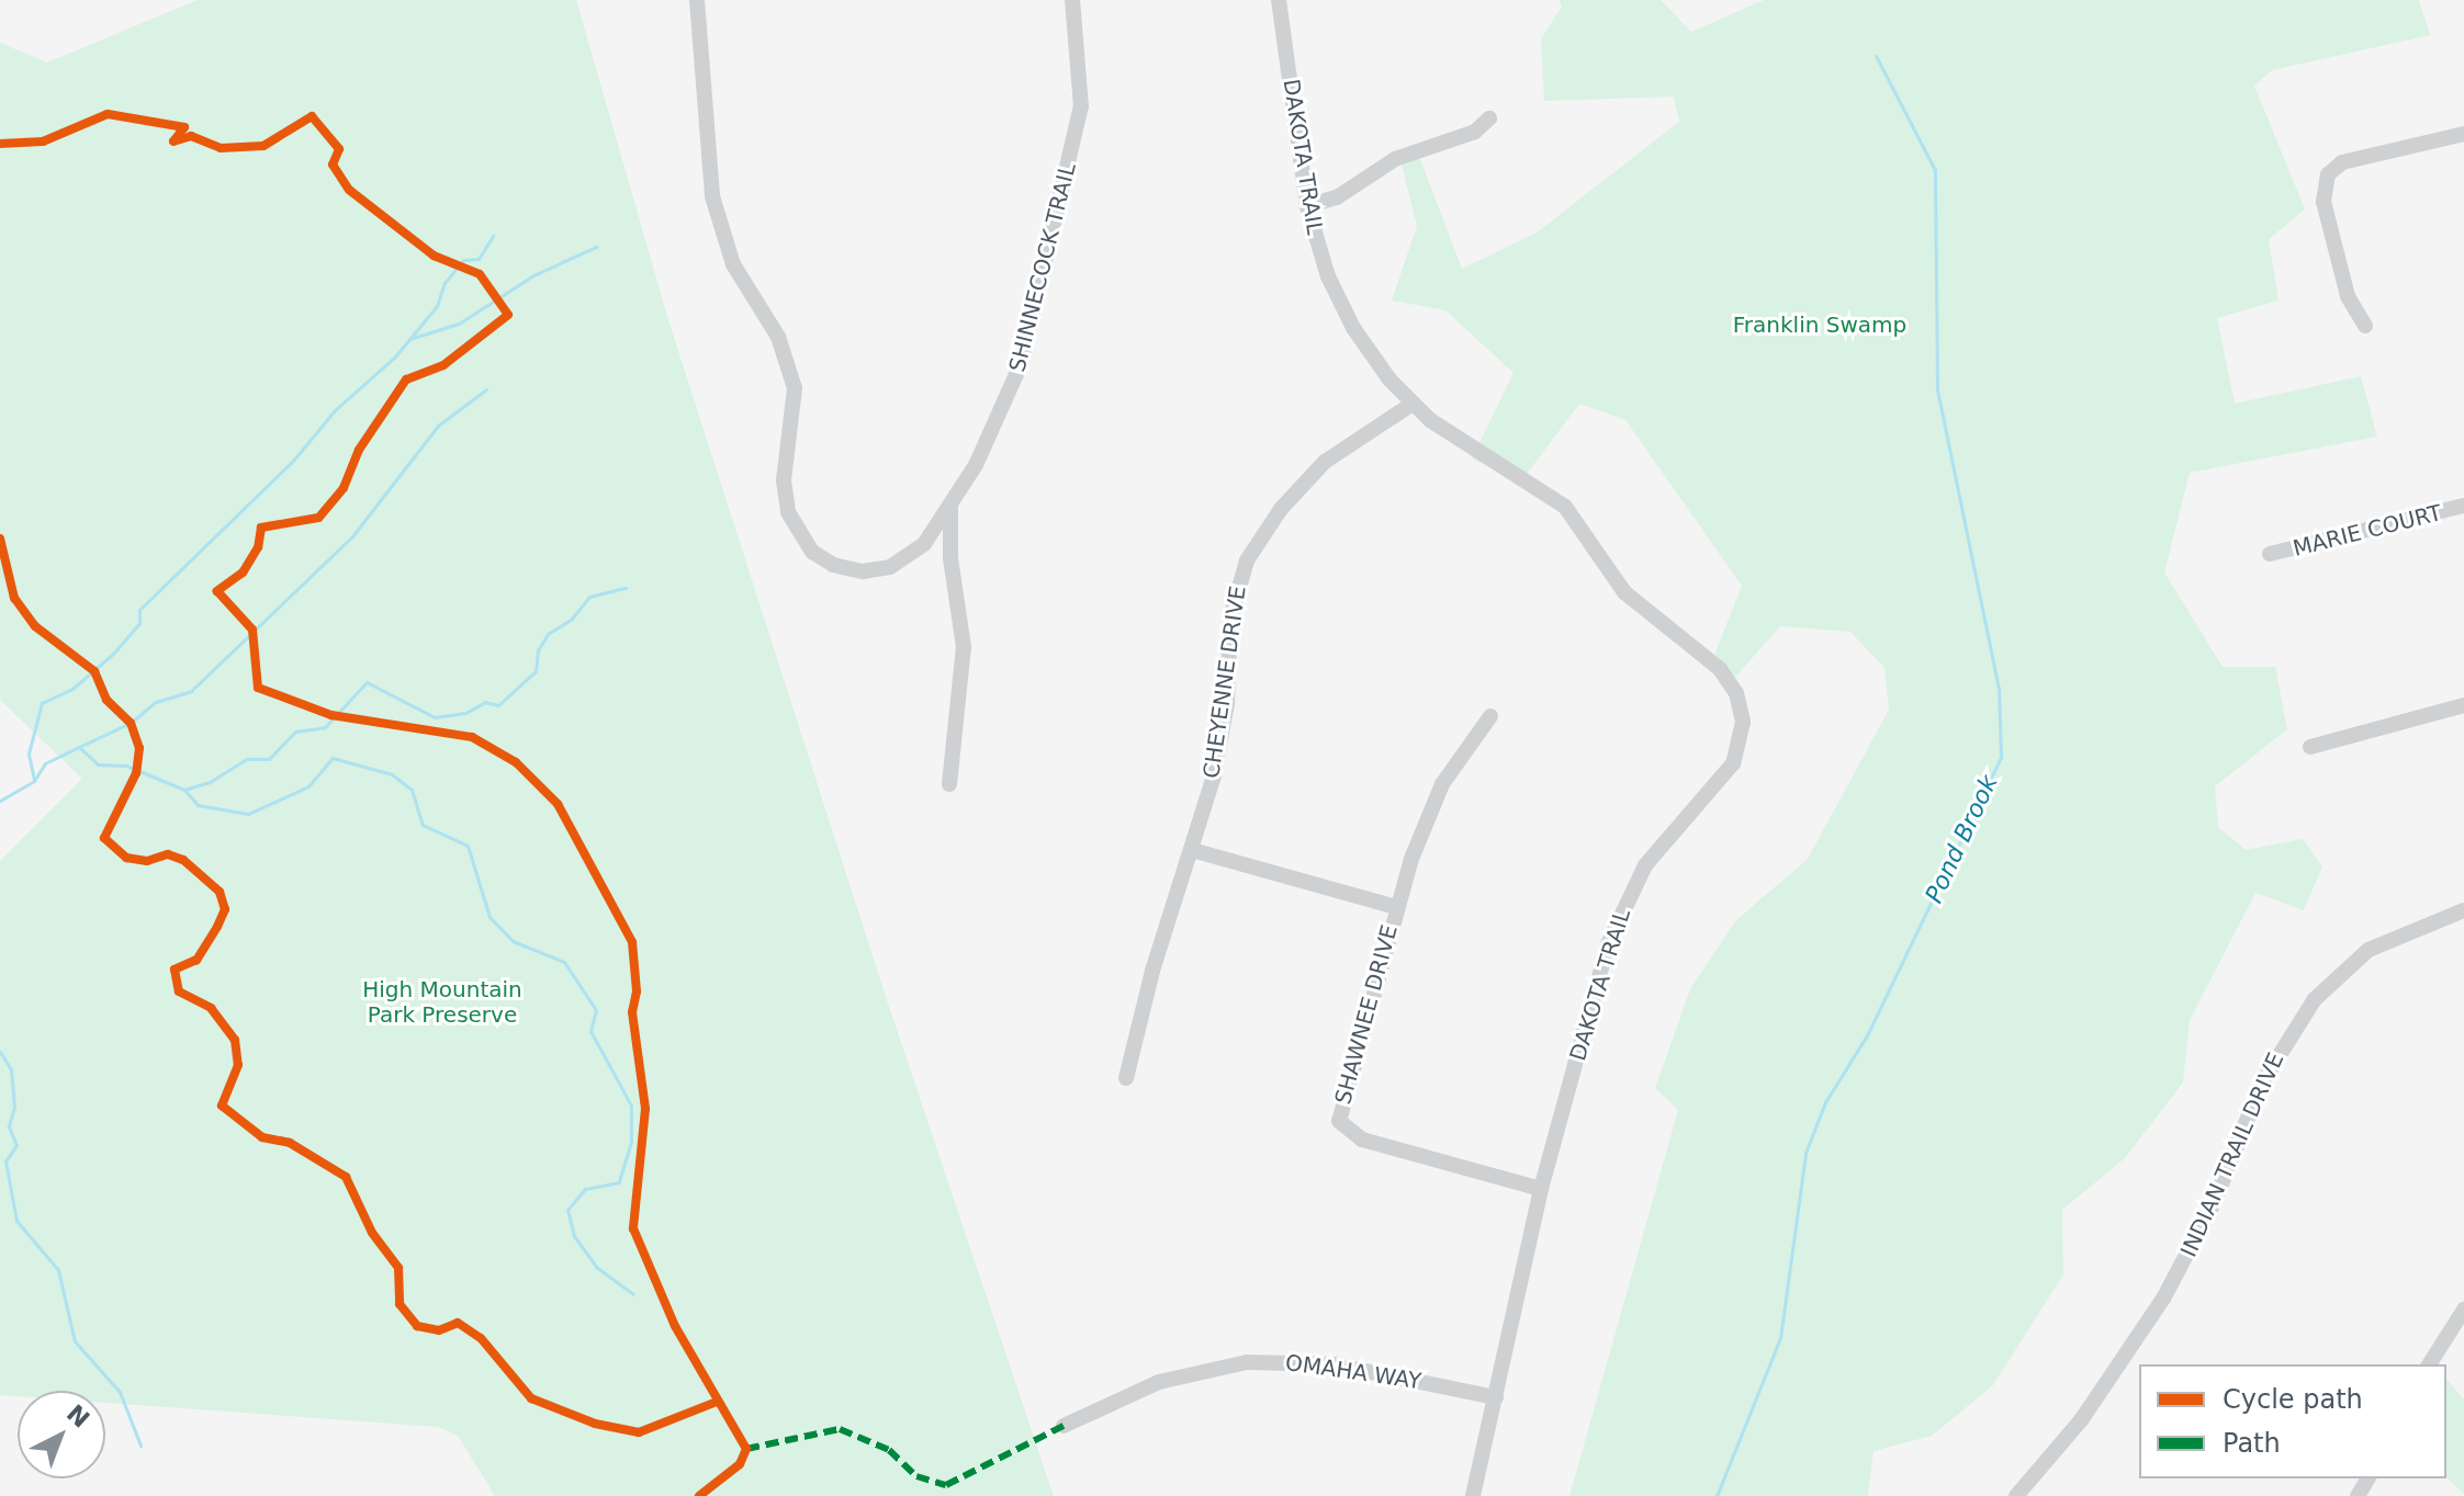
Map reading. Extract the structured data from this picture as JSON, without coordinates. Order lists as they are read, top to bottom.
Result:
{
  "streets": {
    "street": [
      "DAKOTA TRAIL",
      "SHINNECOCK TRAIL",
      "MARIE COURT",
      "CHEYENNE DRIVE",
      "SHAWNEE DRIVE",
      "INDIAN TRAIL DRIVE",
      "OMAHA WAY"
    ]
  },
  "crossings": [
    ["DAKOTA TRAIL", "CHEYENNE DRIVE"],
    ["DAKOTA TRAIL", "SHAWNEE DRIVE"],
    ["DAKOTA TRAIL", "OMAHA WAY"]
  ],
  "water": ["Pond Brook"],
  "parks": ["Franklin Swamp", "High Mountain Park Preserve"],
  "legend": ["Cycle path", "Path"],
  "north": "top right"
}
